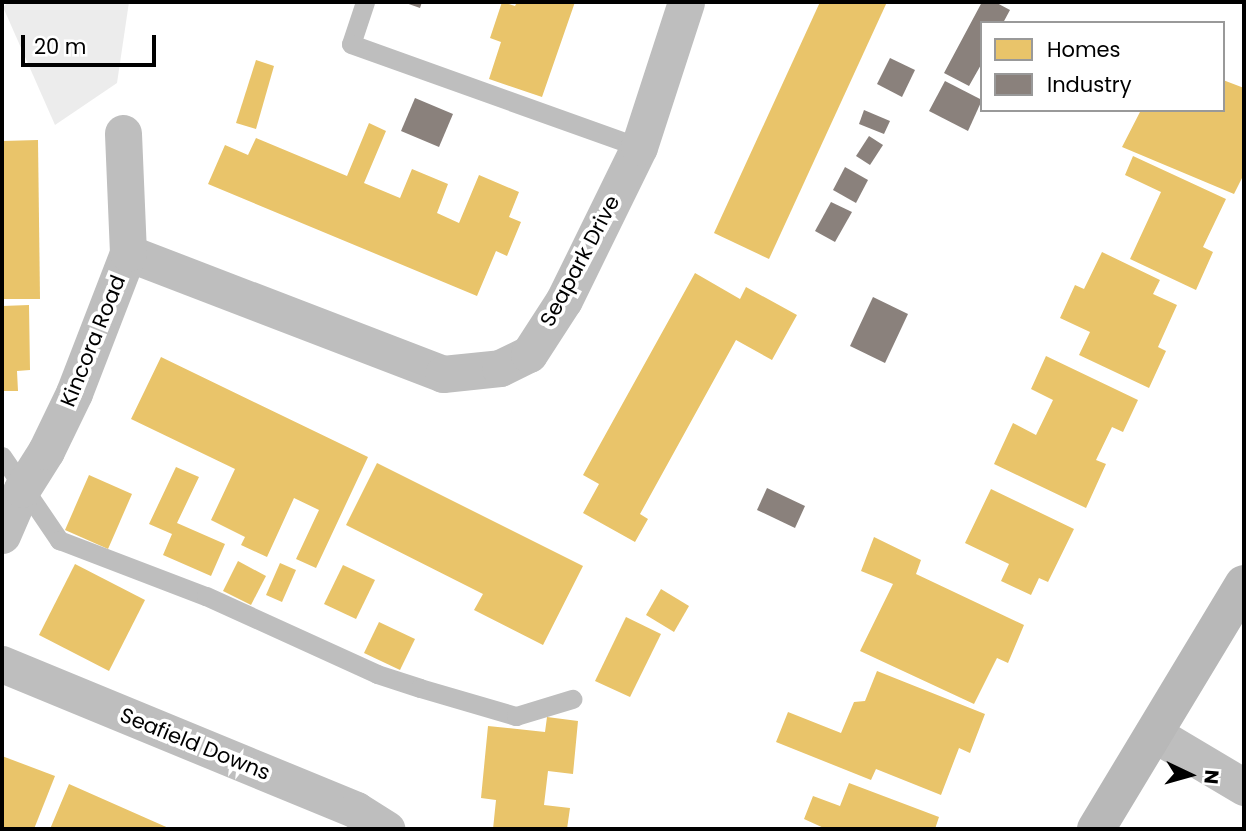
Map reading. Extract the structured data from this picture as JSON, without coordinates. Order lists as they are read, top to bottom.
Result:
{
  "streets": {
    "street": ["Seapark Drive", "Kincora Road", "Seafield Downs"]
  },
  "crossings": [
    ["Seapark Drive", "Kincora Road"]
  ],
  "legend": ["Homes", "Industry"],
  "scale_bar": "20 m",
  "north": "right"
}
